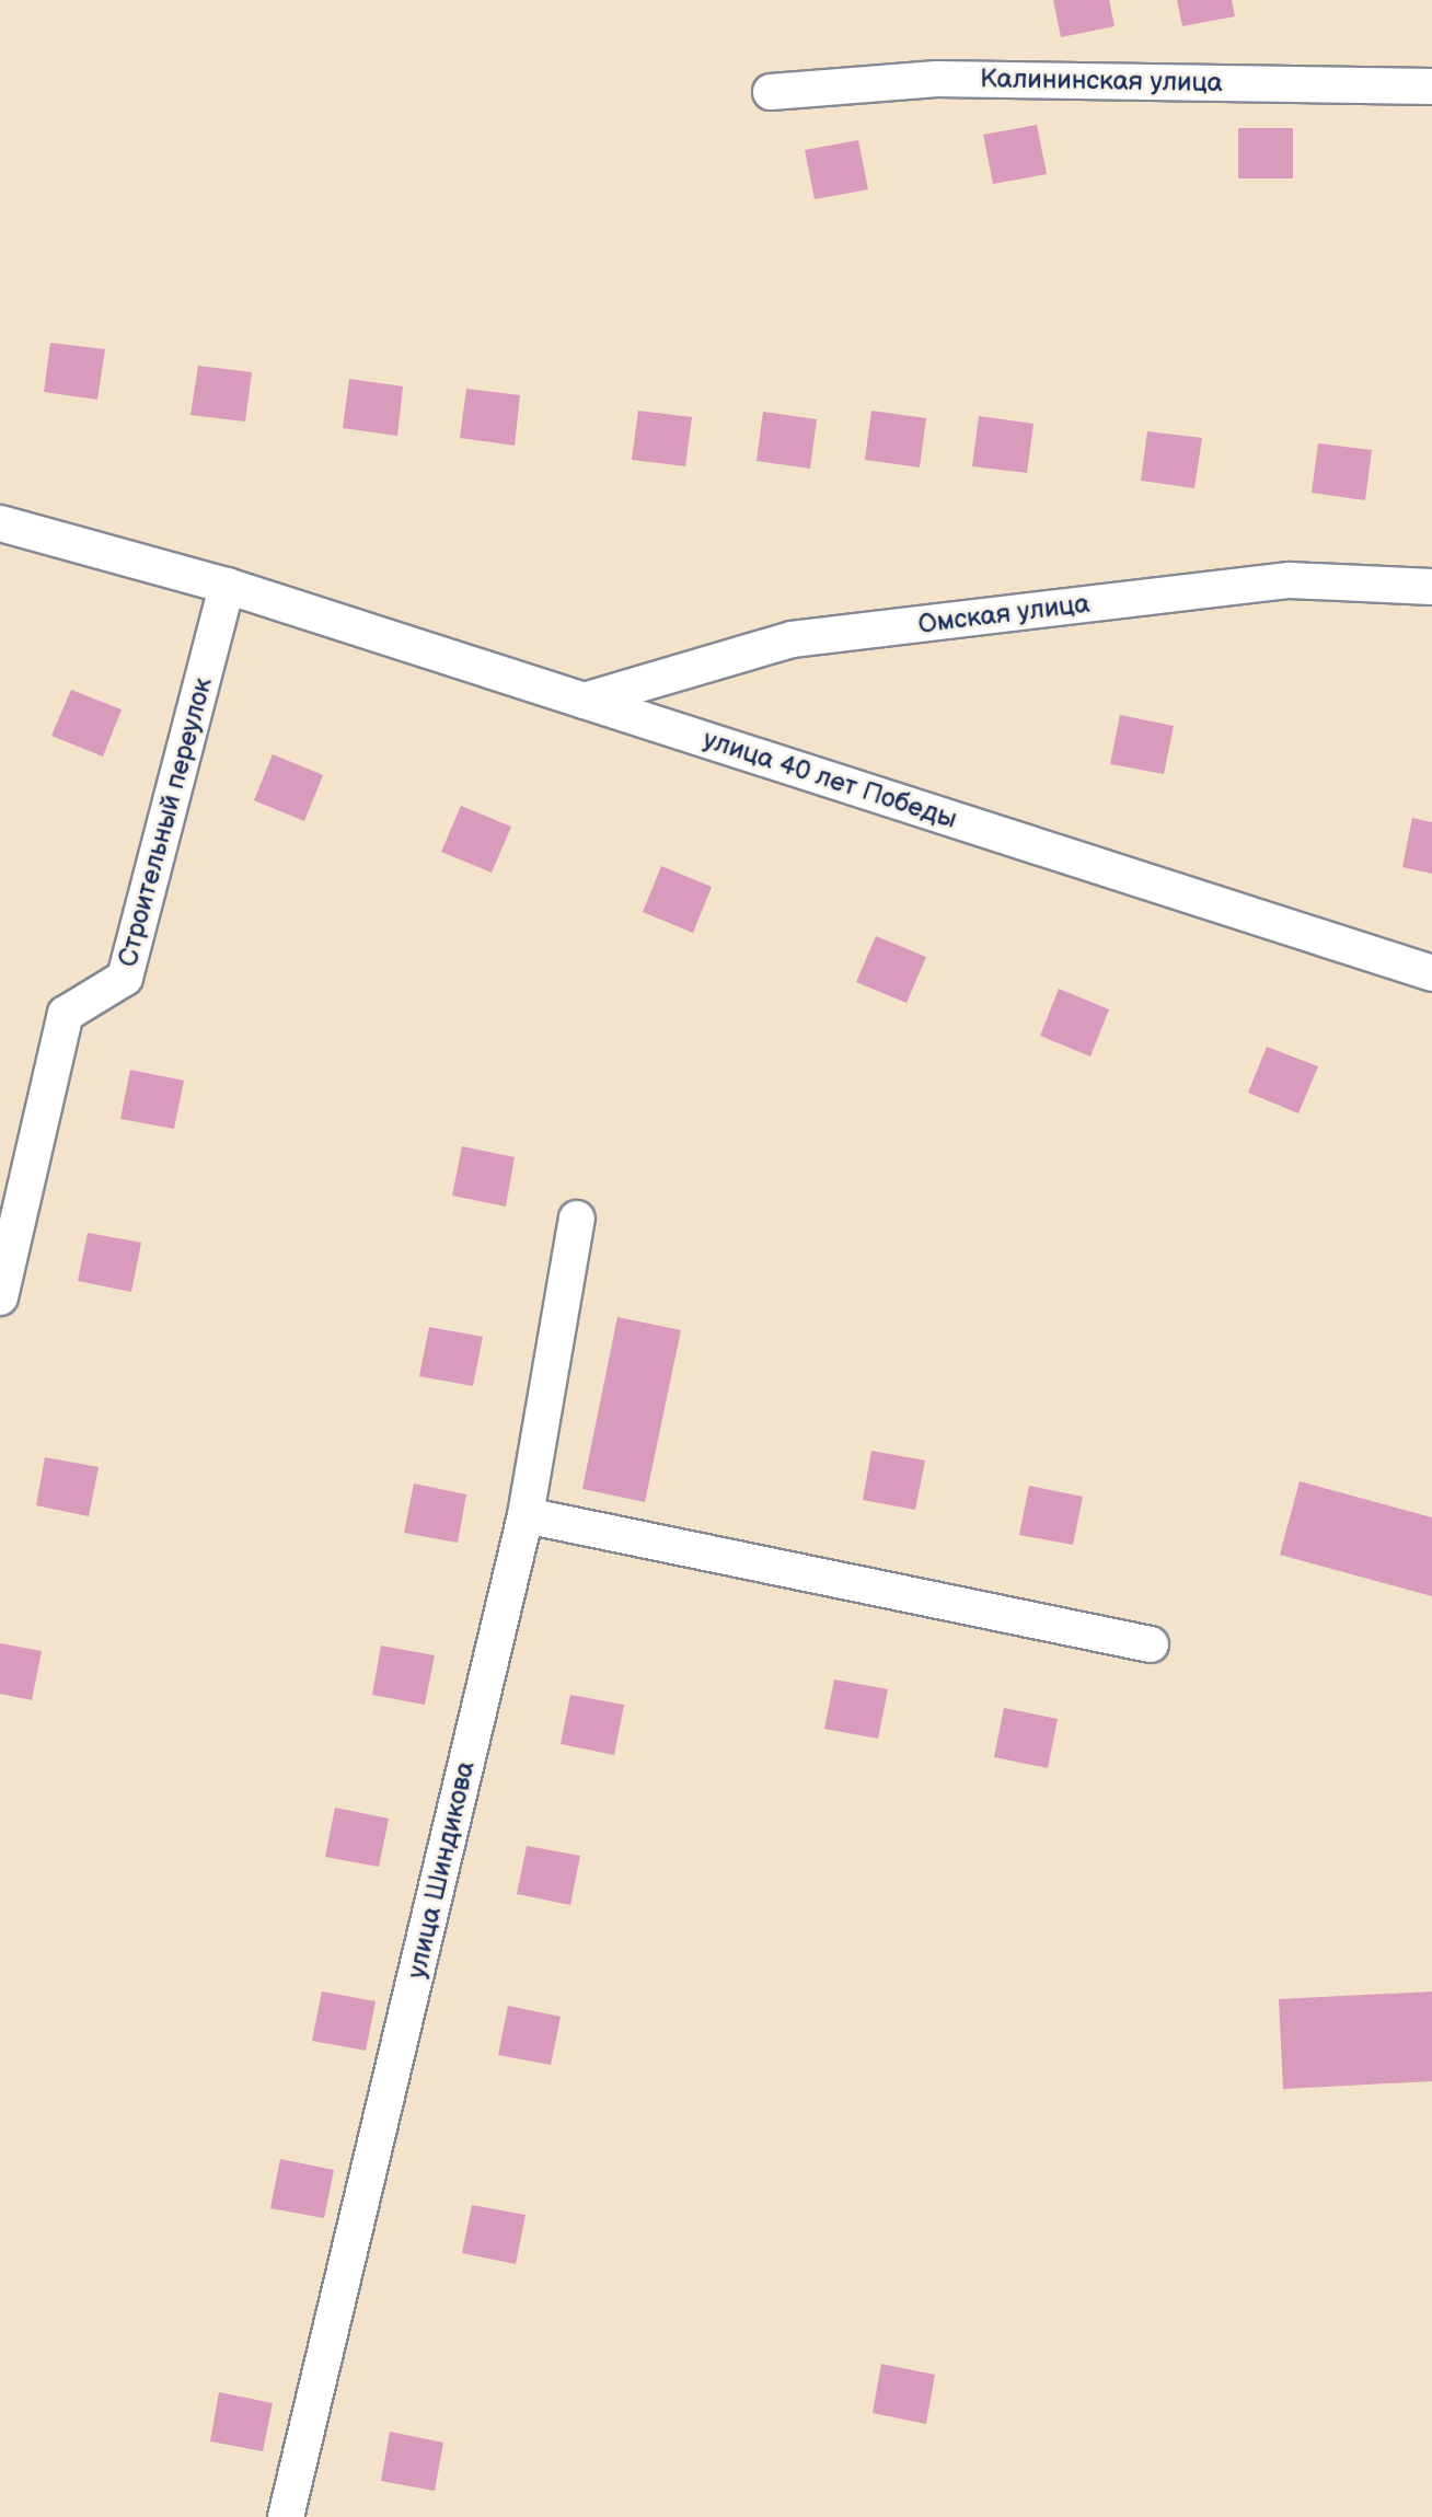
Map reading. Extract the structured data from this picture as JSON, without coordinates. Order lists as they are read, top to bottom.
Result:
{
  "streets": {
    "street": [
      "Калининская улица",
      "Омская улица",
      "улица 40 лет Победы",
      "Строительный переулок",
      "улица Шиндикова"
    ]
  },
  "crossings": [
    ["Омская улица", "улица 40 лет Победы"],
    ["улица 40 лет Победы", "Строительный переулок"]
  ]
}
